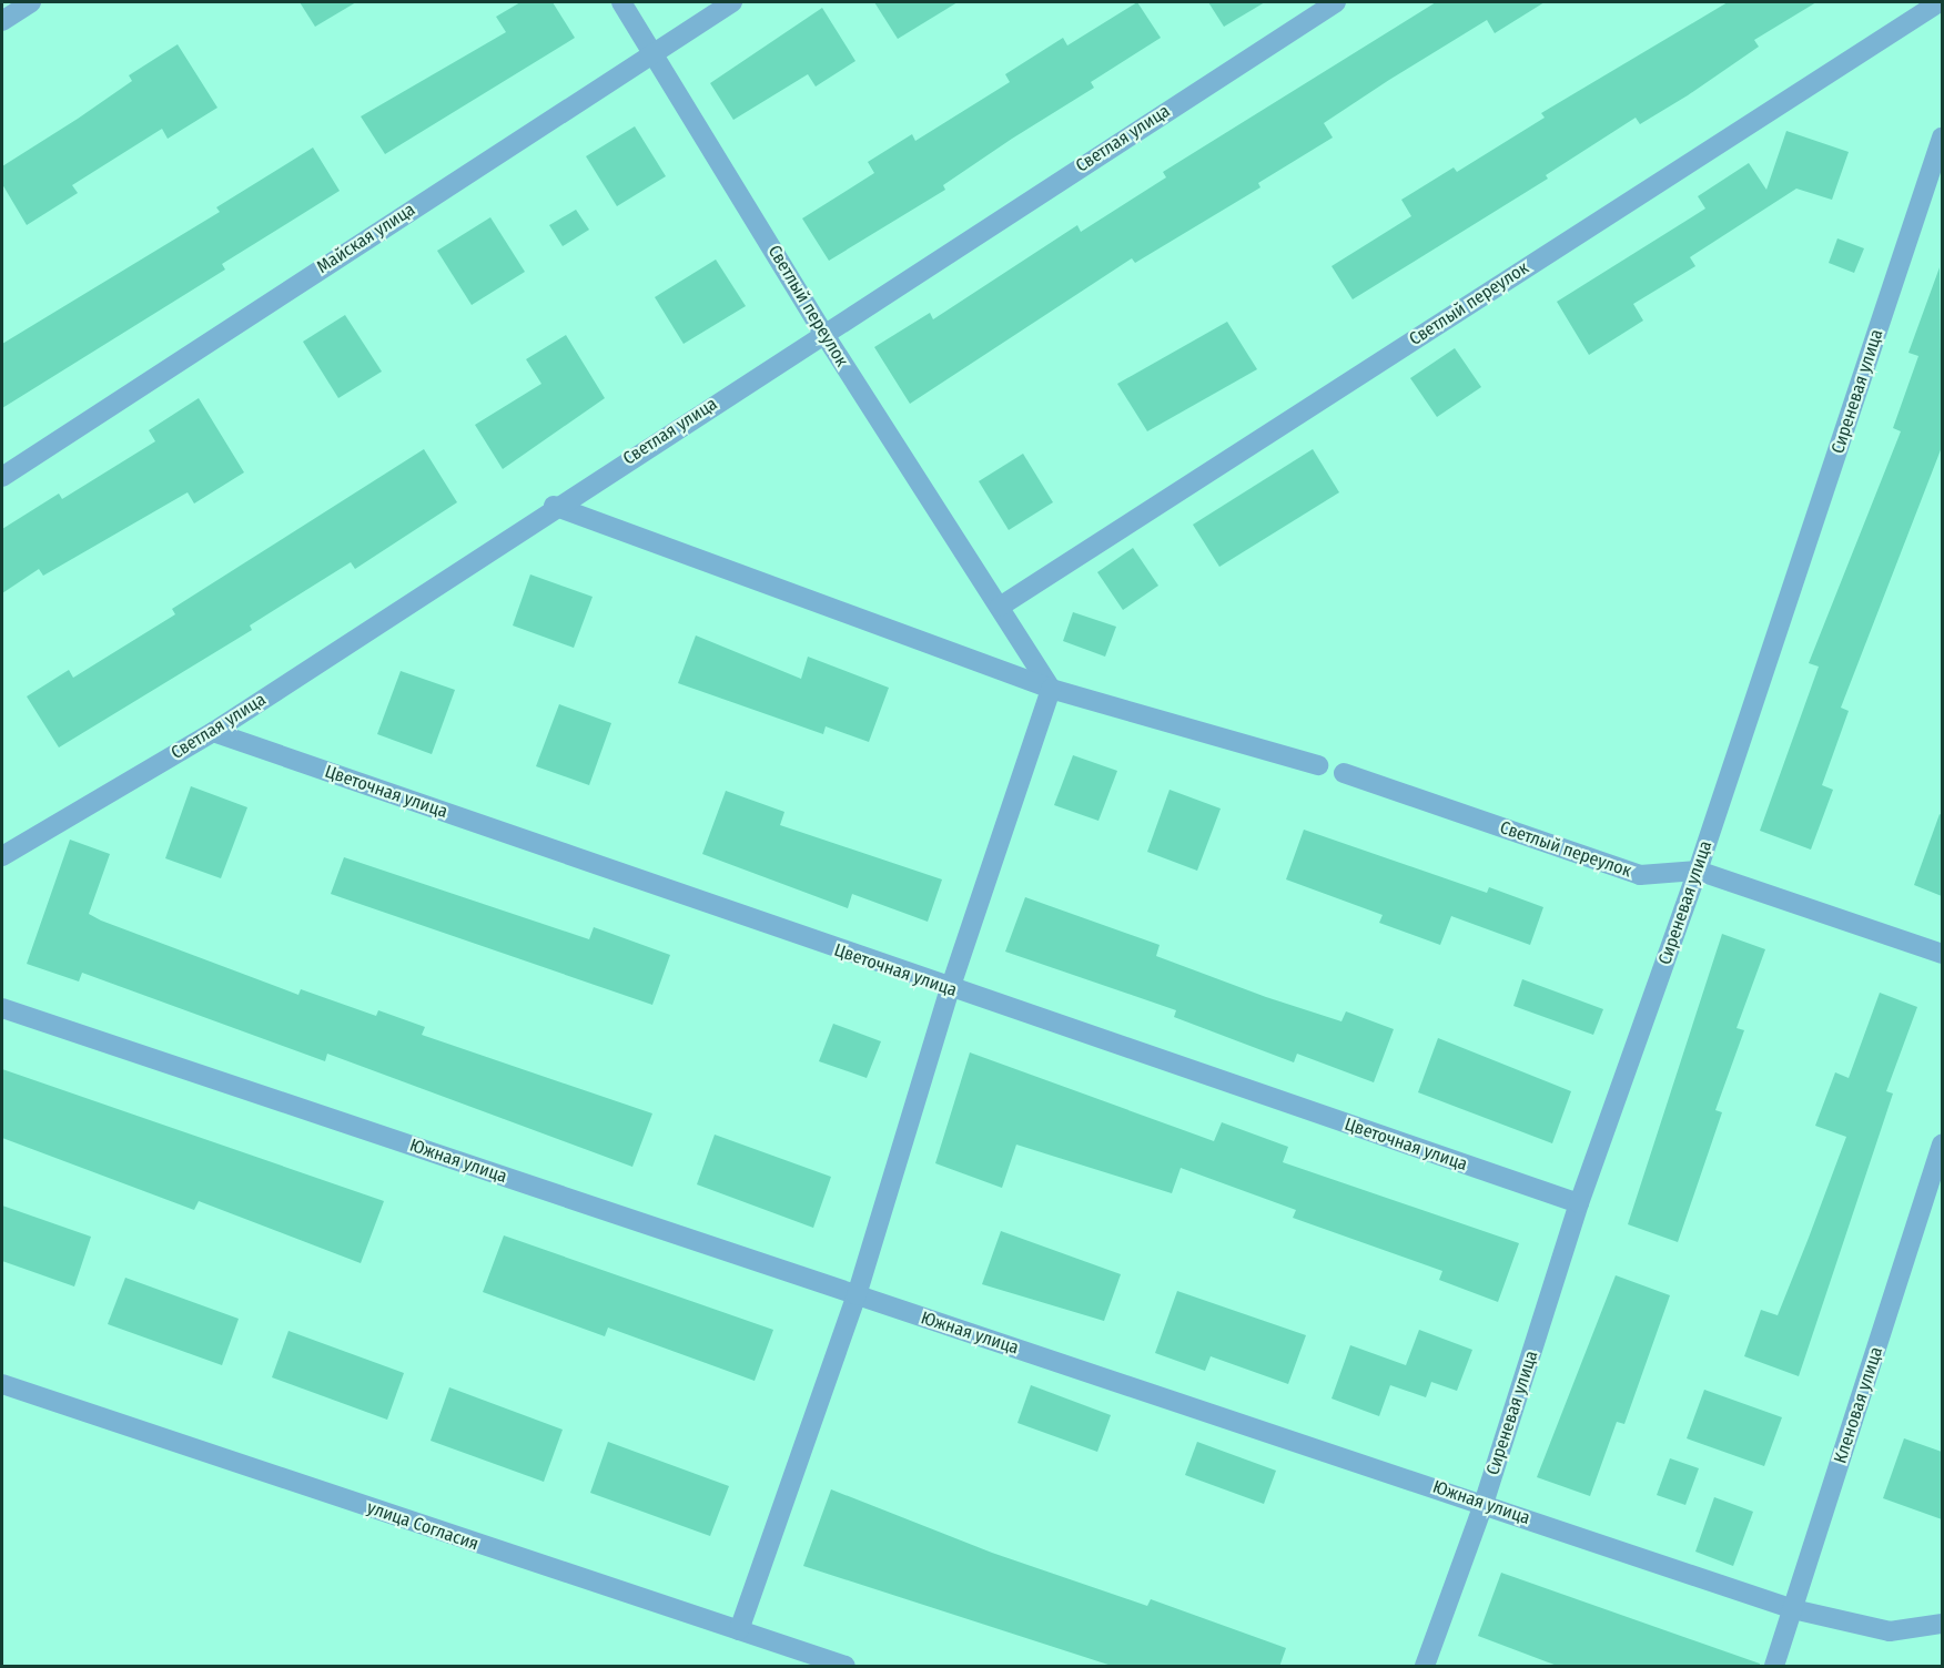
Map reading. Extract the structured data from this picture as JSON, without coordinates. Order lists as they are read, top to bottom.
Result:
{
  "streets": {
    "street": [
      "Светлая улица",
      "Майская улица",
      "Светлый переулок",
      "Сиреневая улица",
      "Цветочная улица",
      "Южная улица",
      "Кленовая улица",
      "улица Согласия"
    ]
  },
  "crossings": [
    ["Светлая улица", "Светлый переулок"],
    ["Светлая улица", "Цветочная улица"],
    ["Майская улица", "Светлый переулок"],
    ["Светлый переулок", "Сиреневая улица"],
    ["Сиреневая улица", "Цветочная улица"],
    ["Сиреневая улица", "Южная улица"],
    ["Южная улица", "Кленовая улица"]
  ]
}
